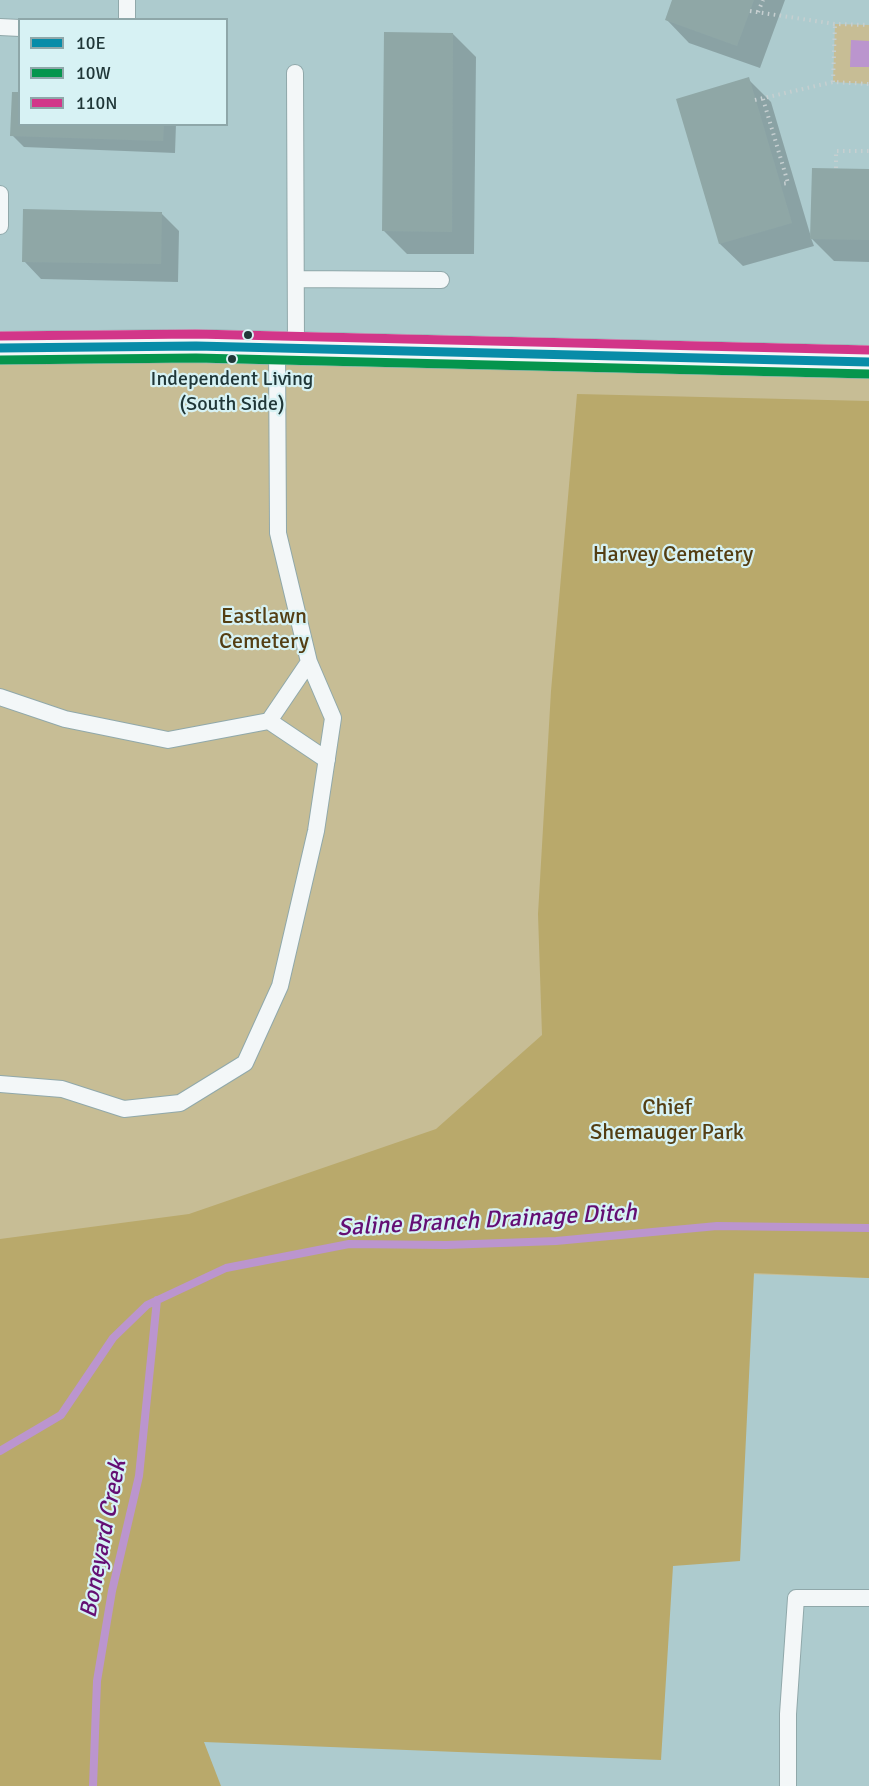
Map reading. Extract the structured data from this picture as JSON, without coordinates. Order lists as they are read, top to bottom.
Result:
{
  "water": ["Saline Branch Drainage Ditch", "Boneyard Creek"],
  "parks": ["Harvey Cemetery", "Eastlawn Cemetery", "Chief Shemauger Park"],
  "places": ["Independent Living (South Side)"],
  "lines": ["transit line 110N", "transit line 10E", "transit line 10W"],
  "legend": ["10E", "10W", "110N"]
}
